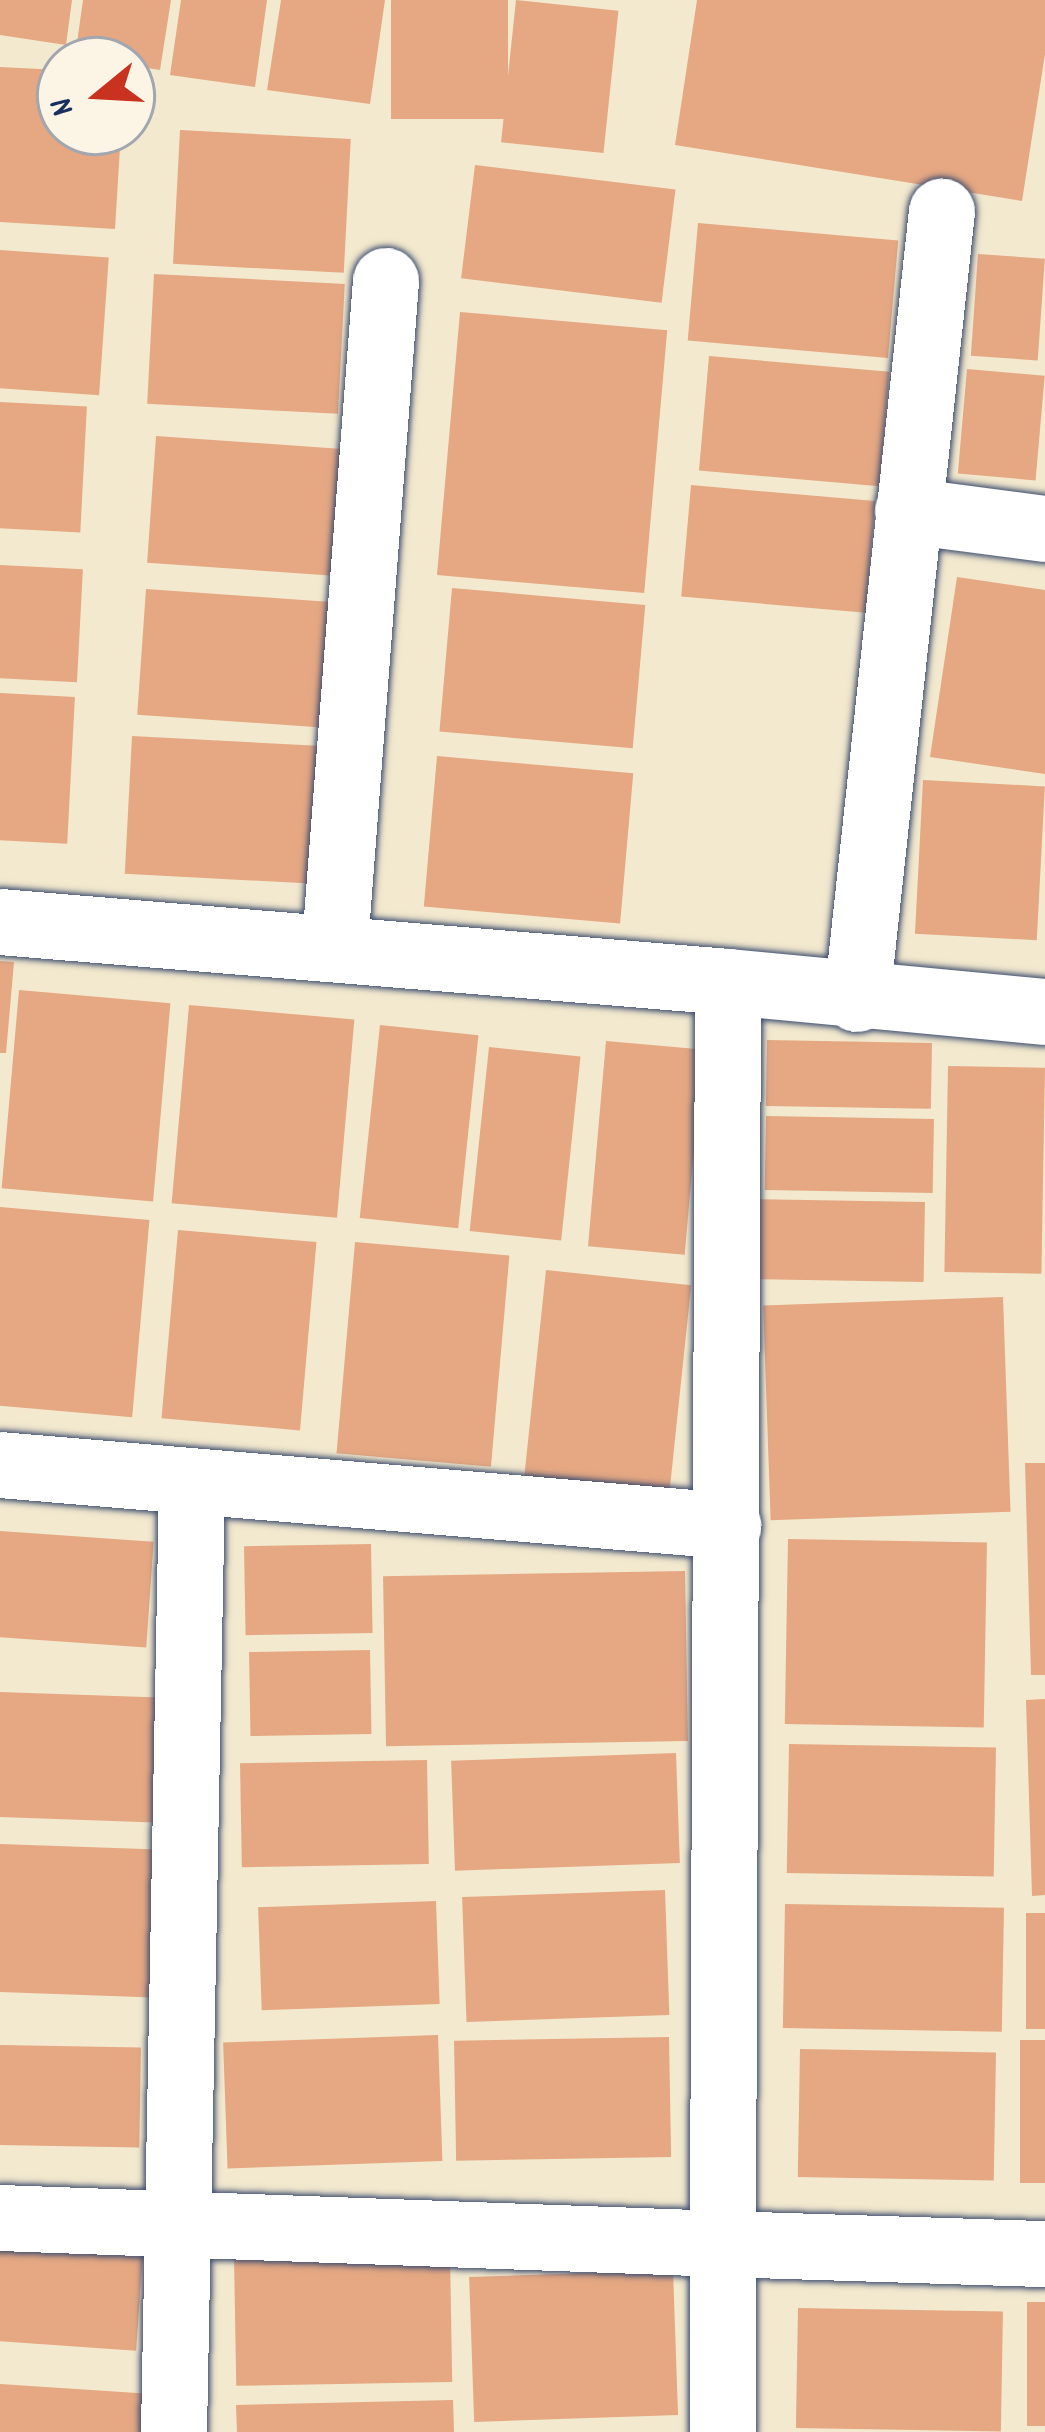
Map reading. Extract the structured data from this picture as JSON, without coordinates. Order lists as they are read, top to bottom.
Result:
{
  "north": "left"
}
